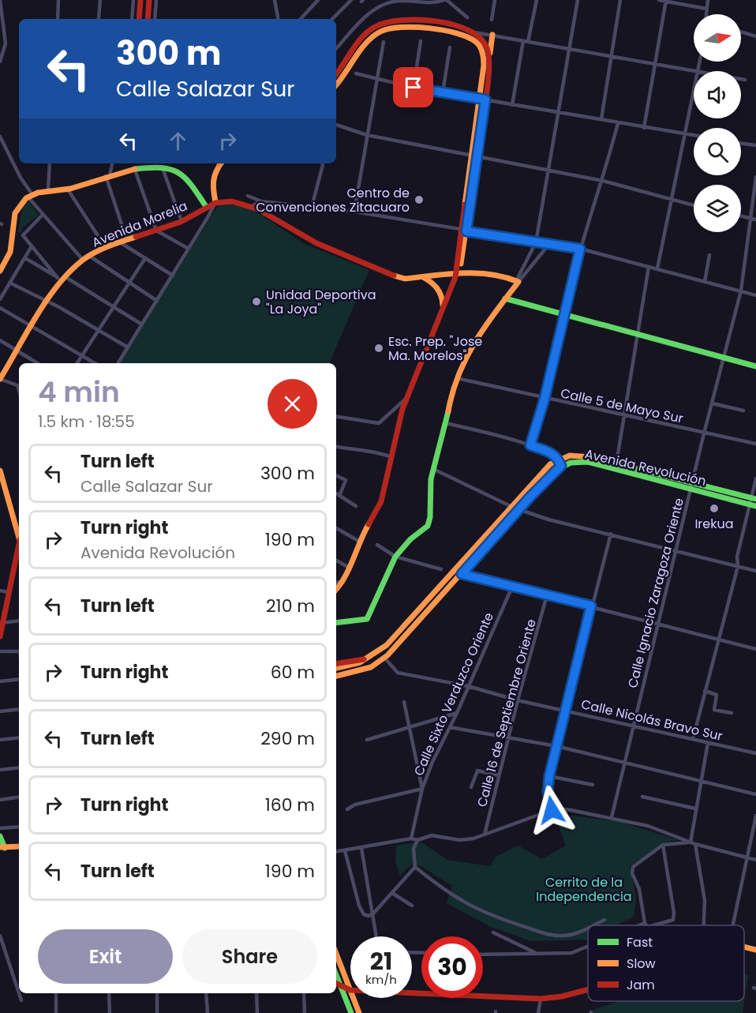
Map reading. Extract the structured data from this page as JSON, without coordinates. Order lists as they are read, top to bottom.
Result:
{
  "streets": {
    "street": [
      "Avenida Morelia",
      "Calle 5 de Mayo Sur",
      "Avenida Revolución",
      "Calle Ignacio Zaragoza Oriente",
      "Calle Sixto Verduzco Oriente",
      "Calle 16 de Septiembre Oriente",
      "Calle Nicolás Bravo Sur"
    ]
  },
  "crossings": [
    ["Calle 5 de Mayo Sur", "Calle Ignacio Zaragoza Oriente"],
    ["Avenida Revolución", "Calle Ignacio Zaragoza Oriente"],
    ["Calle Ignacio Zaragoza Oriente", "Calle Nicolás Bravo Sur"],
    ["Calle Sixto Verduzco Oriente", "Calle Nicolás Bravo Sur"],
    ["Calle 16 de Septiembre Oriente", "Calle Nicolás Bravo Sur"]
  ],
  "parks": ["Cerrito de la Independencia"],
  "places": [
    "Centro de Convenciones Zitacuaro",
    "Unidad Deportiva \"La Joya\"",
    "Esc. Prep. \"Jose Ma. Morelos\"",
    "Irekua"
  ],
  "legend": ["Fast", "Slow", "Jam"],
  "north": "right",
  "page": {
    "turn": ["300 m", "Calle Salazar Sur"],
    "heading": ["4 min", "1.5 km · 18:55"],
    "list": [
      {
        "name": "Turn left",
        "note": "Calle Salazar Sur",
        "value": "300 m"
      },
      {
        "name": "Turn right",
        "note": "Avenida Revolución",
        "value": "190 m"
      },
      {
        "name": "Turn left",
        "value": "210 m"
      },
      {
        "name": "Turn right",
        "value": "60 m"
      },
      {
        "name": "Turn left",
        "value": "290 m"
      },
      {
        "name": "Turn right",
        "value": "160 m"
      },
      {
        "name": "Turn left",
        "value": "190 m"
      }
    ],
    "buttons": ["Exit", "Share"],
    "speed": "21 km/h",
    "limit": "30"
  }
}
